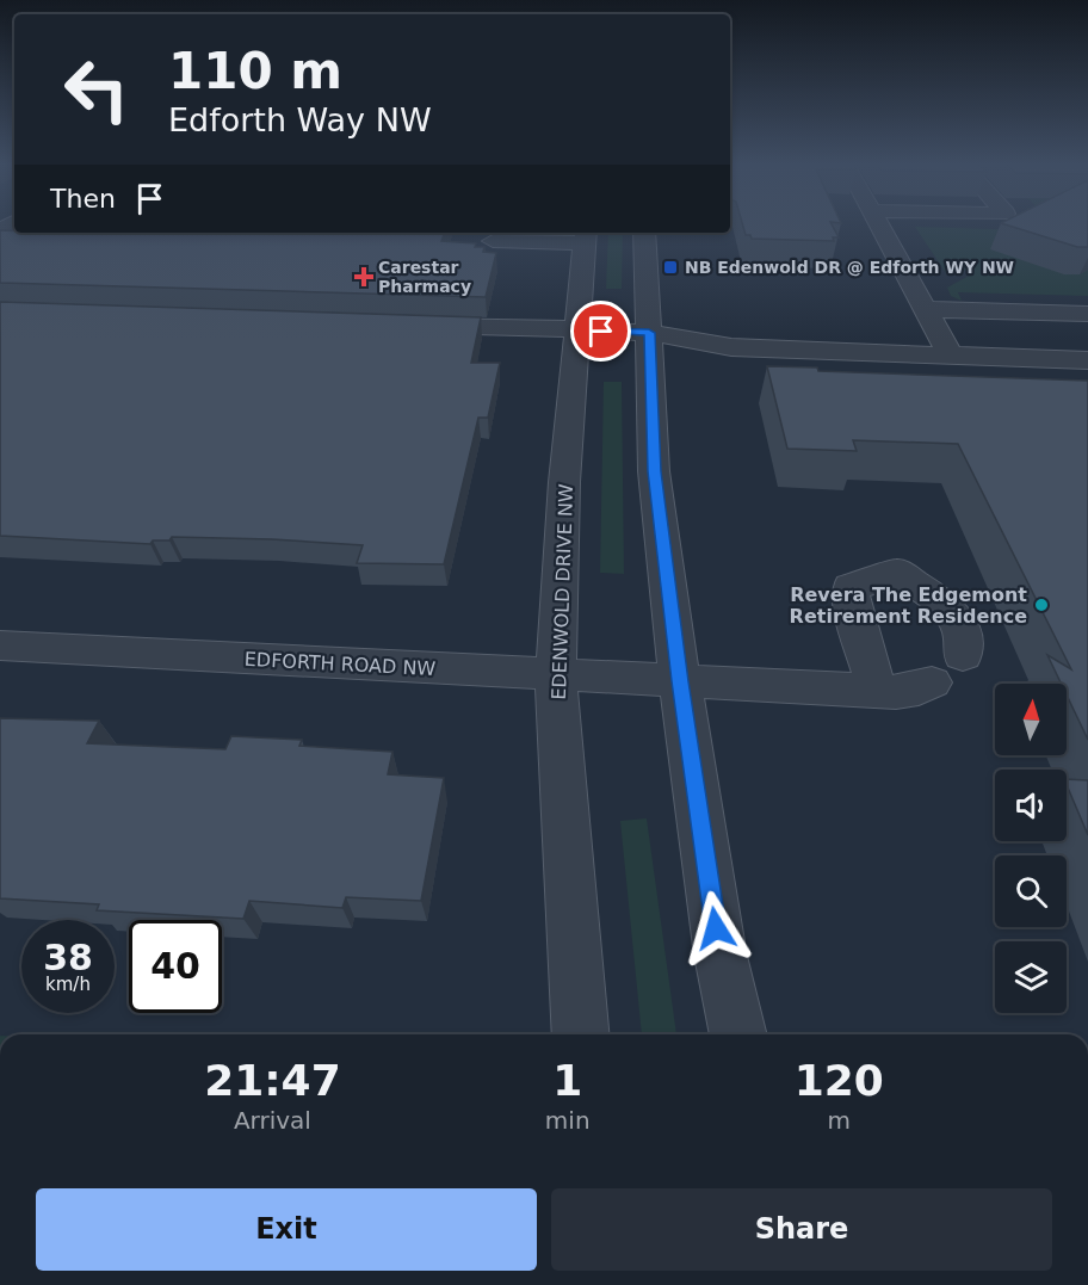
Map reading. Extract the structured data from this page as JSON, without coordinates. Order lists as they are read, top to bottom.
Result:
{
  "streets": {
    "street": ["EDENWOLD DRIVE NW", "EDFORTH ROAD NW"]
  },
  "crossings": [
    ["EDENWOLD DRIVE NW", "EDFORTH ROAD NW"]
  ],
  "places": {
    "transit": ["NB Edenwold DR @ Edforth WY NW"],
    "health": ["Carestar Pharmacy"],
    "other": ["Revera The Edgemont Retirement Residence"]
  },
  "north": "top",
  "page": {
    "turn": ["110 m", "Edforth Way NW"],
    "then": "Then",
    "speed": "38 km/h",
    "limit": "40",
    "eta": [
      "21:47",
      "Arrival",
      "1",
      "min",
      "120",
      "m"
    ],
    "buttons": ["Exit", "Share"]
  }
}
